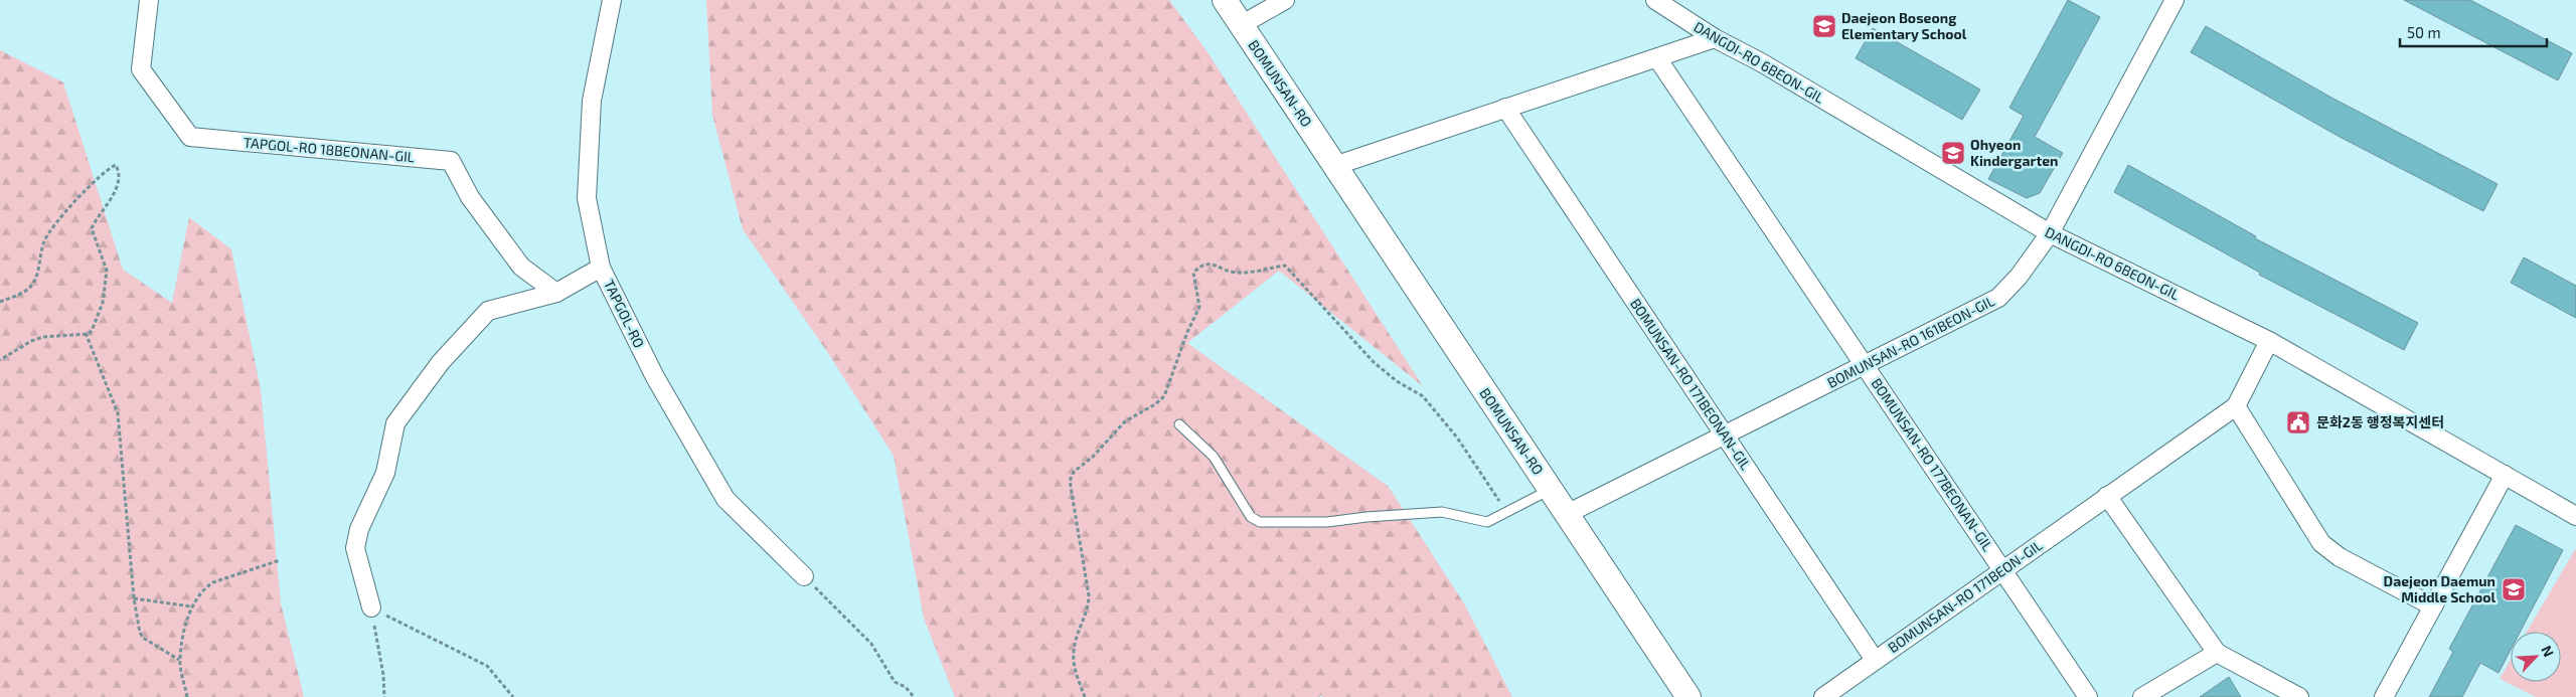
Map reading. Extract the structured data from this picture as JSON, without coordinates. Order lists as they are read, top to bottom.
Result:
{
  "streets": {
    "main road": ["BOMUNSAN-RO"],
    "street": [
      "DANGDI-RO 6BEON-GIL",
      "TAPGOL-RO 18BEONAN-GIL",
      "TAPGOL-RO",
      "BOMUNSAN-RO 161BEON-GIL",
      "BOMUNSAN-RO 171BEONAN-GIL",
      "BOMUNSAN-RO 177BEONAN-GIL",
      "BOMUNSAN-RO 171BEON-GIL"
    ]
  },
  "crossings": [
    ["DANGDI-RO 6BEON-GIL", "BOMUNSAN-RO 161BEON-GIL"],
    ["DANGDI-RO 6BEON-GIL", "BOMUNSAN-RO 171BEON-GIL"],
    ["BOMUNSAN-RO", "BOMUNSAN-RO 161BEON-GIL"],
    ["BOMUNSAN-RO 161BEON-GIL", "BOMUNSAN-RO 171BEONAN-GIL"],
    ["BOMUNSAN-RO 161BEON-GIL", "BOMUNSAN-RO 177BEONAN-GIL"],
    ["BOMUNSAN-RO 171BEONAN-GIL", "BOMUNSAN-RO 171BEON-GIL"],
    ["BOMUNSAN-RO 177BEONAN-GIL", "BOMUNSAN-RO 171BEON-GIL"]
  ],
  "places": {
    "school or university": ["Daejeon Boseong Elementary School", "Ohyeon Kindergarten", "Daejeon Daemun Middle School"],
    "public building": ["문화2동 행정복지센터"]
  },
  "scale_bar": "50 m",
  "north": "top right"
}
